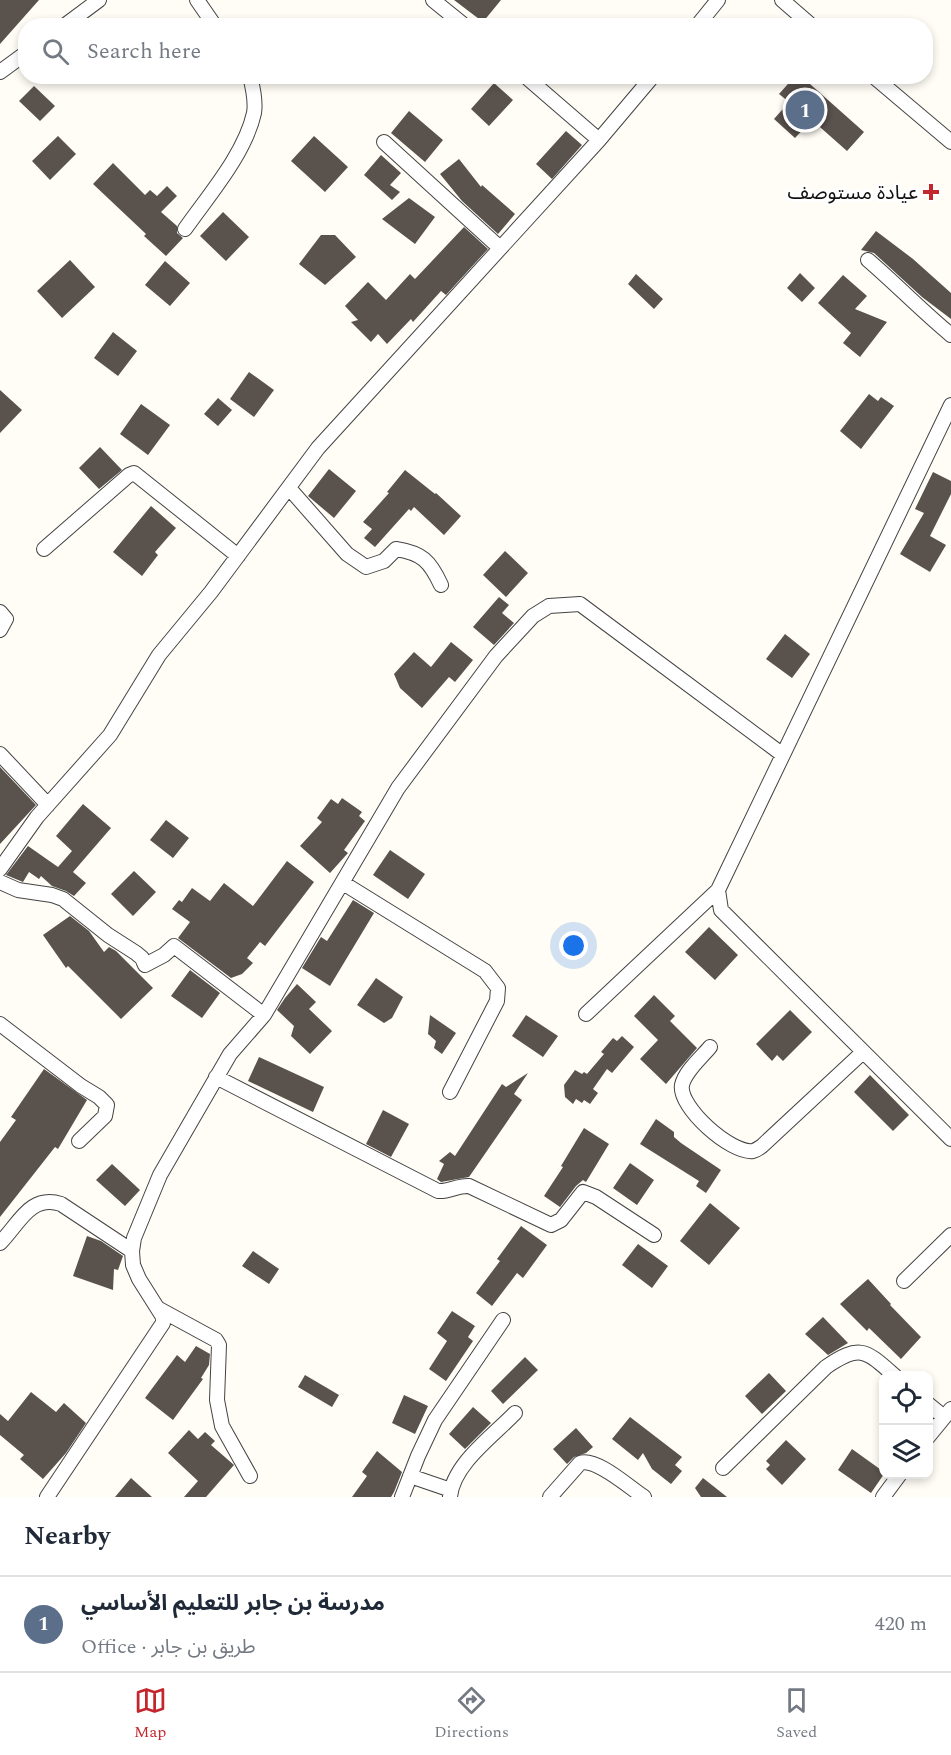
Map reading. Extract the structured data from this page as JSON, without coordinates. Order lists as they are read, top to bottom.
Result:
{
  "places": {
    "health": ["عيادة مستوصف"]
  },
  "page": {
    "search": "Search here",
    "pins": "1",
    "heading": "Nearby",
    "list": [
      {
        "mark": "1",
        "name": "مدرسة بن جابر للتعليم الأساسي",
        "note": "Office · طريق بن جابر",
        "value": "420 m"
      }
    ],
    "nav": ["Map", "Directions", "Saved"]
  }
}
